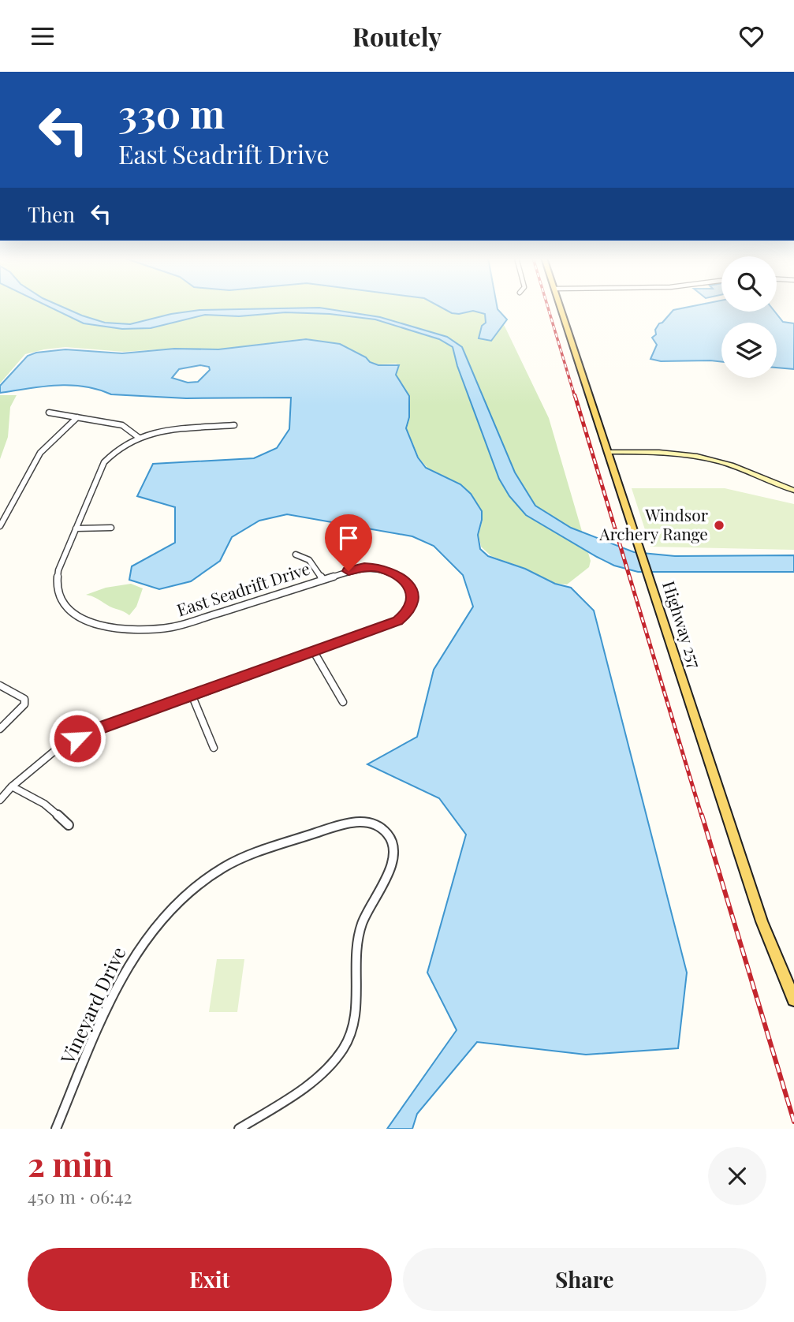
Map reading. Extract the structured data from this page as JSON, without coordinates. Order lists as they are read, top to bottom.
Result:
{
  "streets": {
    "main road": ["Highway 257"],
    "street": ["East Seadrift Drive", "Vineyard Drive"]
  },
  "places": ["Windsor Archery Range"],
  "page": {
    "header": "Routely",
    "turn": ["330 m", "East Seadrift Drive"],
    "then": "Then",
    "heading": ["2 min", "450 m · 06:42"],
    "buttons": ["Exit", "Share"]
  }
}
